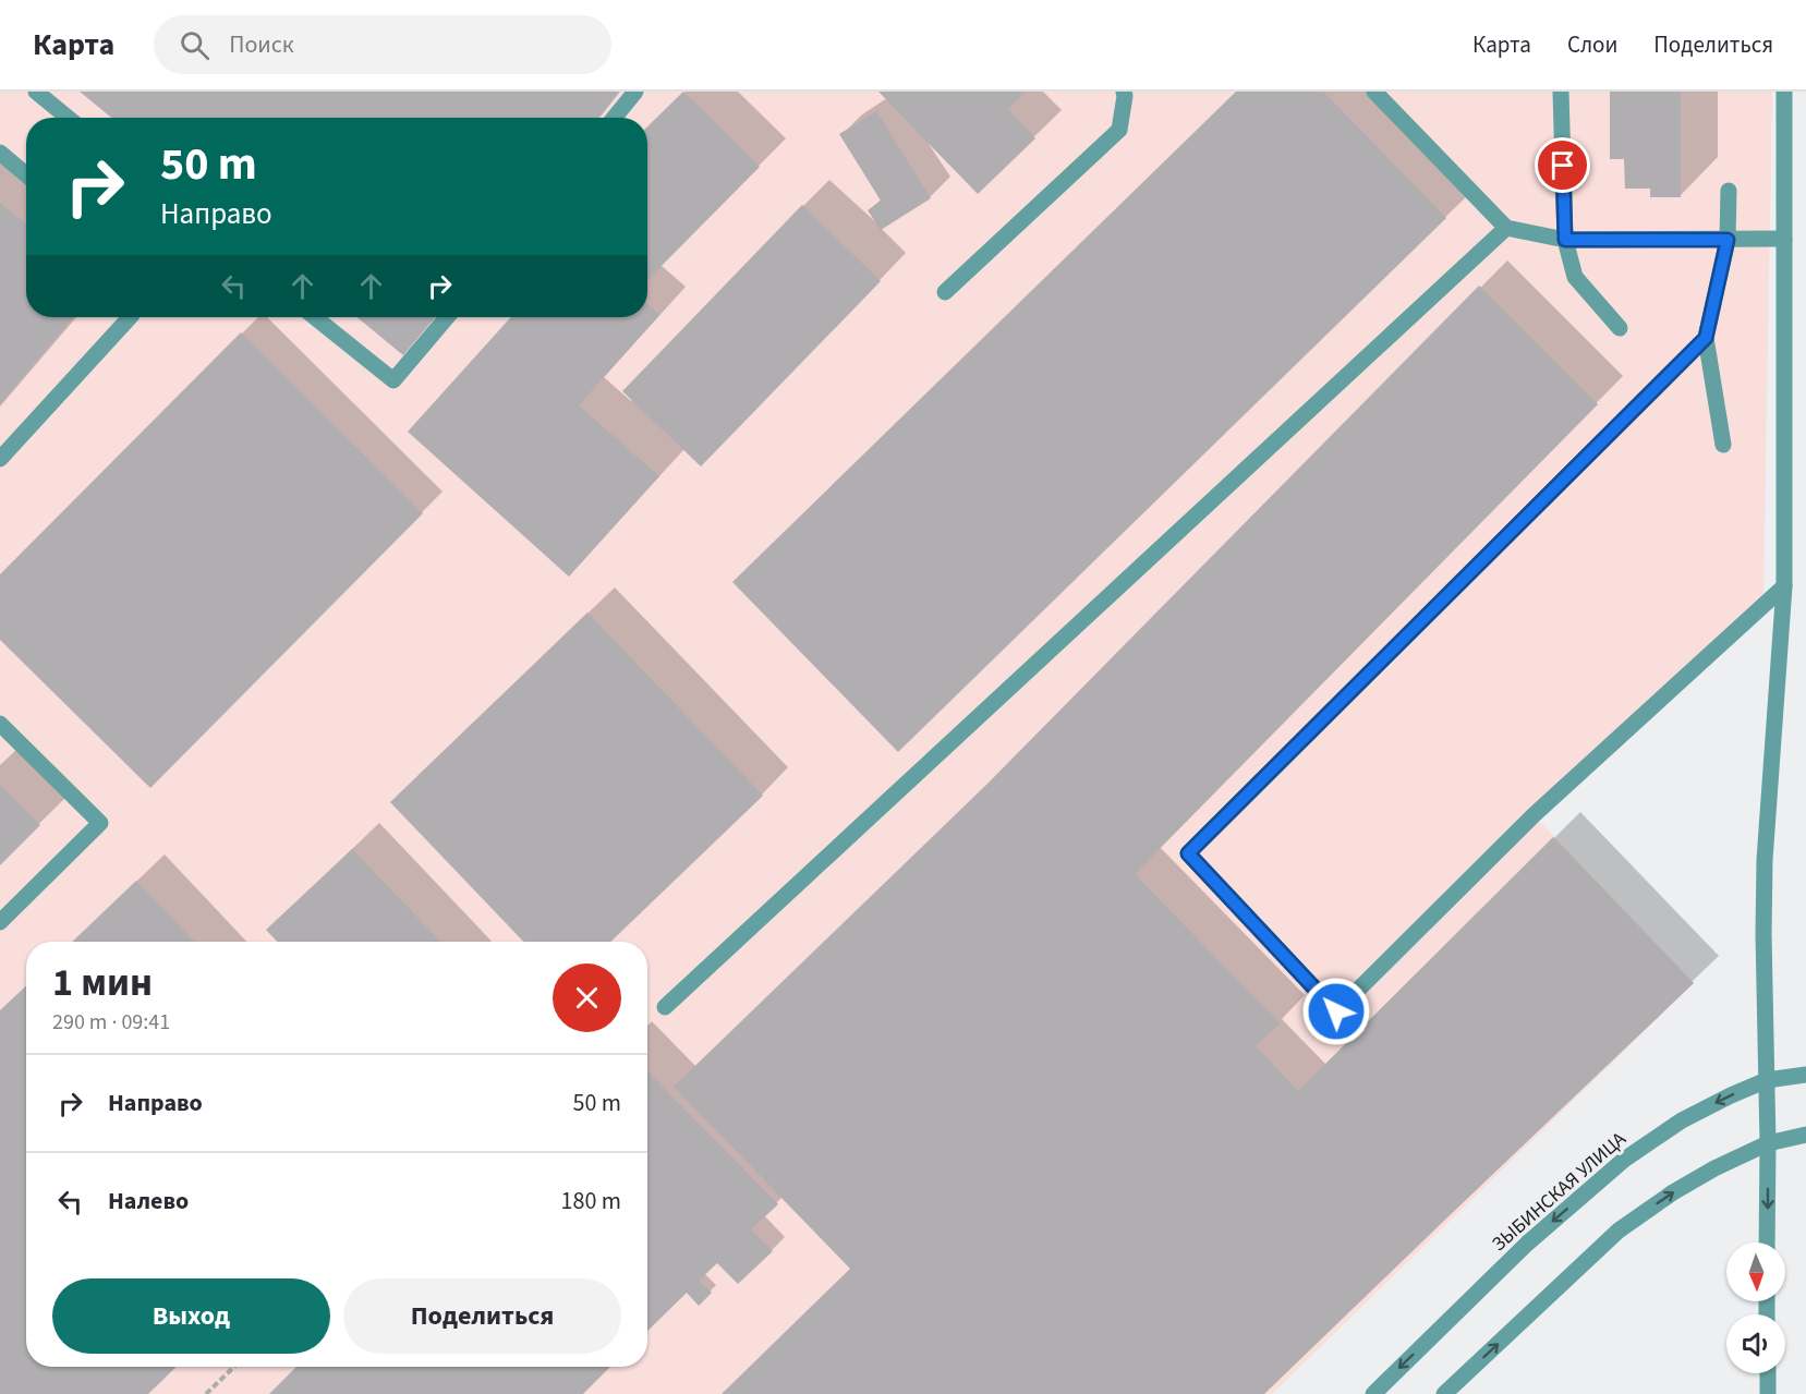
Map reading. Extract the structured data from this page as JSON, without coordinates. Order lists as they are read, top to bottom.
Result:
{
  "streets": {
    "street": ["ЗЫБИНСКАЯ УЛИЦА"]
  },
  "north": "bottom",
  "page": {
    "header": "Карта",
    "search": "Поиск",
    "nav": ["Карта", "Слои", "Поделиться"],
    "turn": ["50 m", "Направо"],
    "heading": ["1 мин", "290 m · 09:41"],
    "list": [
      {
        "name": "Направо",
        "value": "50 m"
      },
      {
        "name": "Налево",
        "value": "180 m"
      }
    ],
    "buttons": ["Выход", "Поделиться"]
  }
}
